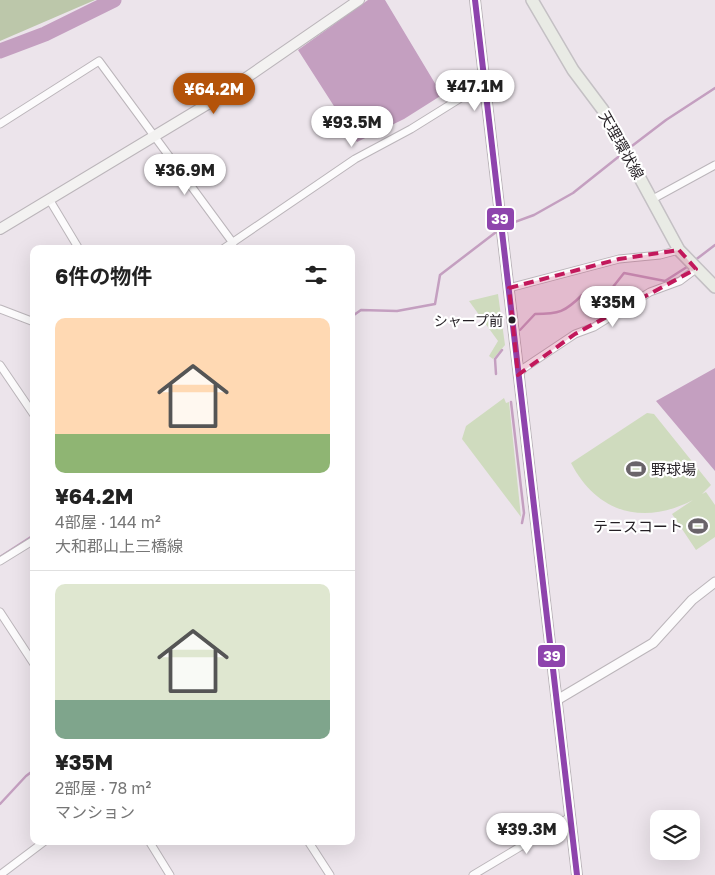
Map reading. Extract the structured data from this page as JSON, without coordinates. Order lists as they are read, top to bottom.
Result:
{
  "streets": {
    "main road": ["天理環状線"]
  },
  "places": {
    "other": ["シャープ前"],
    "sports": ["野球場", "テニスコート"]
  },
  "lines": ["transit line 39"],
  "page": {
    "price": [
      "¥47.1M",
      "¥64.2M",
      "¥93.5M",
      "¥36.9M",
      "¥35M",
      "¥39.3M"
    ],
    "heading": "6件の物件",
    "list": [
      {
        "name": "¥64.2M",
        "note": "4部屋 · 144 m² · 大和郡山上三橋線"
      },
      {
        "name": "¥35M",
        "note": "2部屋 · 78 m² · マンション"
      }
    ]
  }
}
